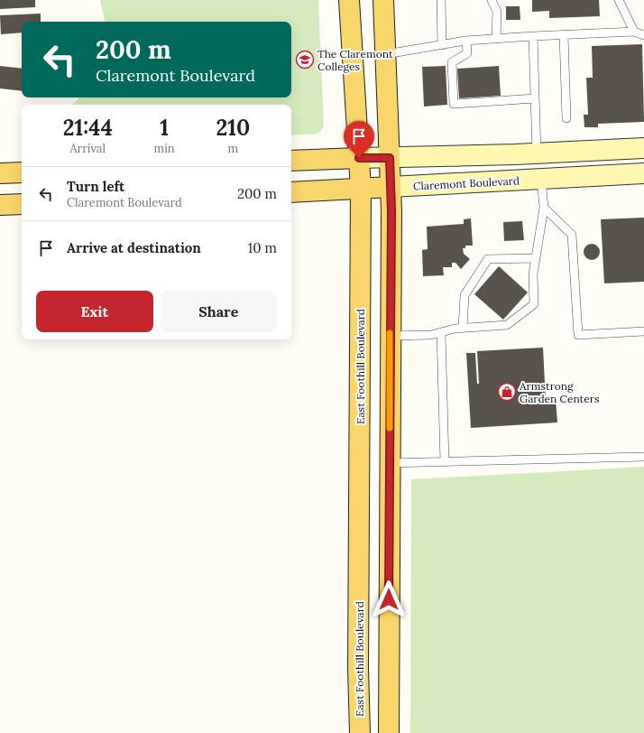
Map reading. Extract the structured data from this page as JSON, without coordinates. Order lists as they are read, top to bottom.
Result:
{
  "streets": {
    "main road": ["Claremont Boulevard", "East Foothill Boulevard"]
  },
  "crossings": [
    ["Claremont Boulevard", "East Foothill Boulevard"]
  ],
  "places": {
    "school or university": ["The Claremont Colleges"],
    "shop": ["Armstrong Garden Centers"]
  },
  "page": {
    "turn": ["200 m", "Claremont Boulevard"],
    "eta": [
      "21:44",
      "Arrival",
      "1",
      "min",
      "210",
      "m"
    ],
    "list": [
      {
        "name": "Turn left",
        "note": "Claremont Boulevard",
        "value": "200 m"
      },
      {
        "name": "Arrive at destination",
        "value": "10 m"
      }
    ],
    "buttons": ["Exit", "Share"]
  }
}
